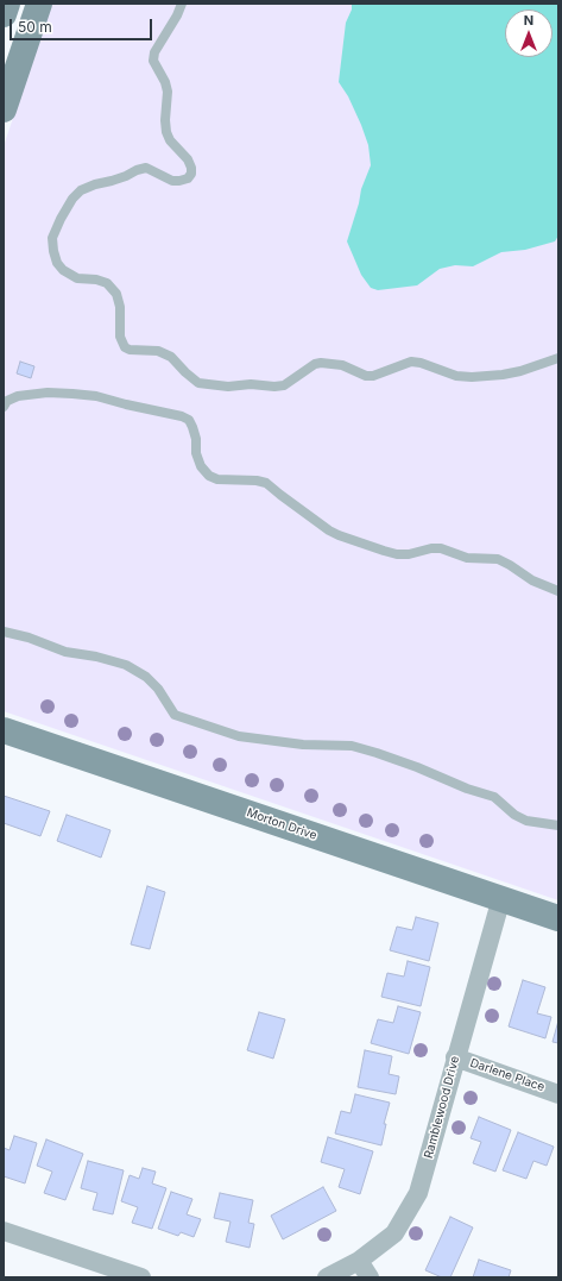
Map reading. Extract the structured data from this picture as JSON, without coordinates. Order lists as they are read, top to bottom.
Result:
{
  "streets": {
    "street": ["Morton Drive", "Darlene Place", "Ramblewood Drive"]
  },
  "crossings": [
    ["Morton Drive", "Ramblewood Drive"],
    ["Darlene Place", "Ramblewood Drive"]
  ],
  "scale_bar": "50 m",
  "north": "top"
}
